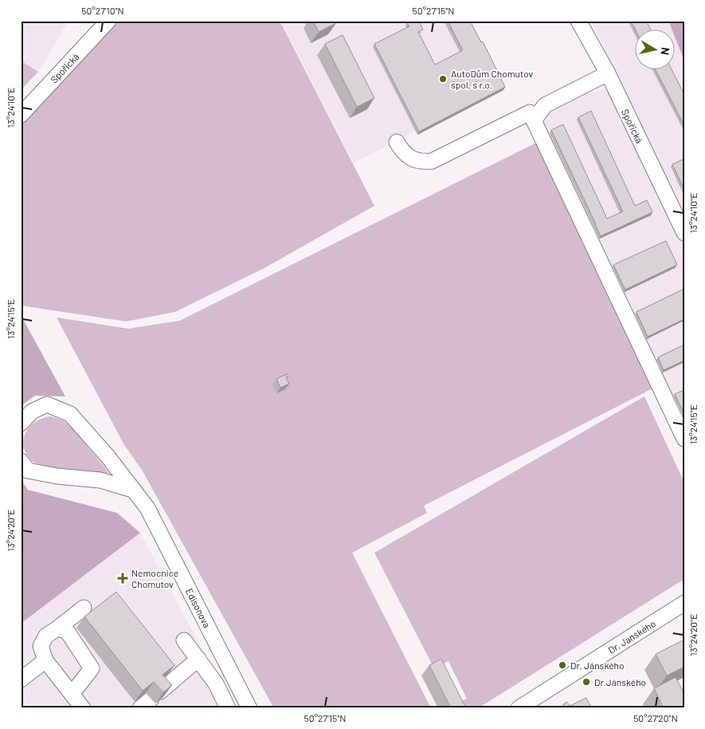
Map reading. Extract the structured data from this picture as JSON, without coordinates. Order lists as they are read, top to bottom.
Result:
{
  "streets": {
    "street": ["Spořická", "Edisonova", "Dr. Janského"]
  },
  "places": {
    "other": ["AutoDům Chomutov spol. s r.o.", "Dr. Jánského", "Dr.Jánského"],
    "health": ["Nemocnice Chomutov"]
  },
  "north": "right",
  "coordinates": [
    "50°27'10\"N",
    "50°27'15\"N",
    "13°24'10\"E",
    "13°24'15\"E",
    "13°24'20\"E",
    "50°27'20\"N"
  ]
}
